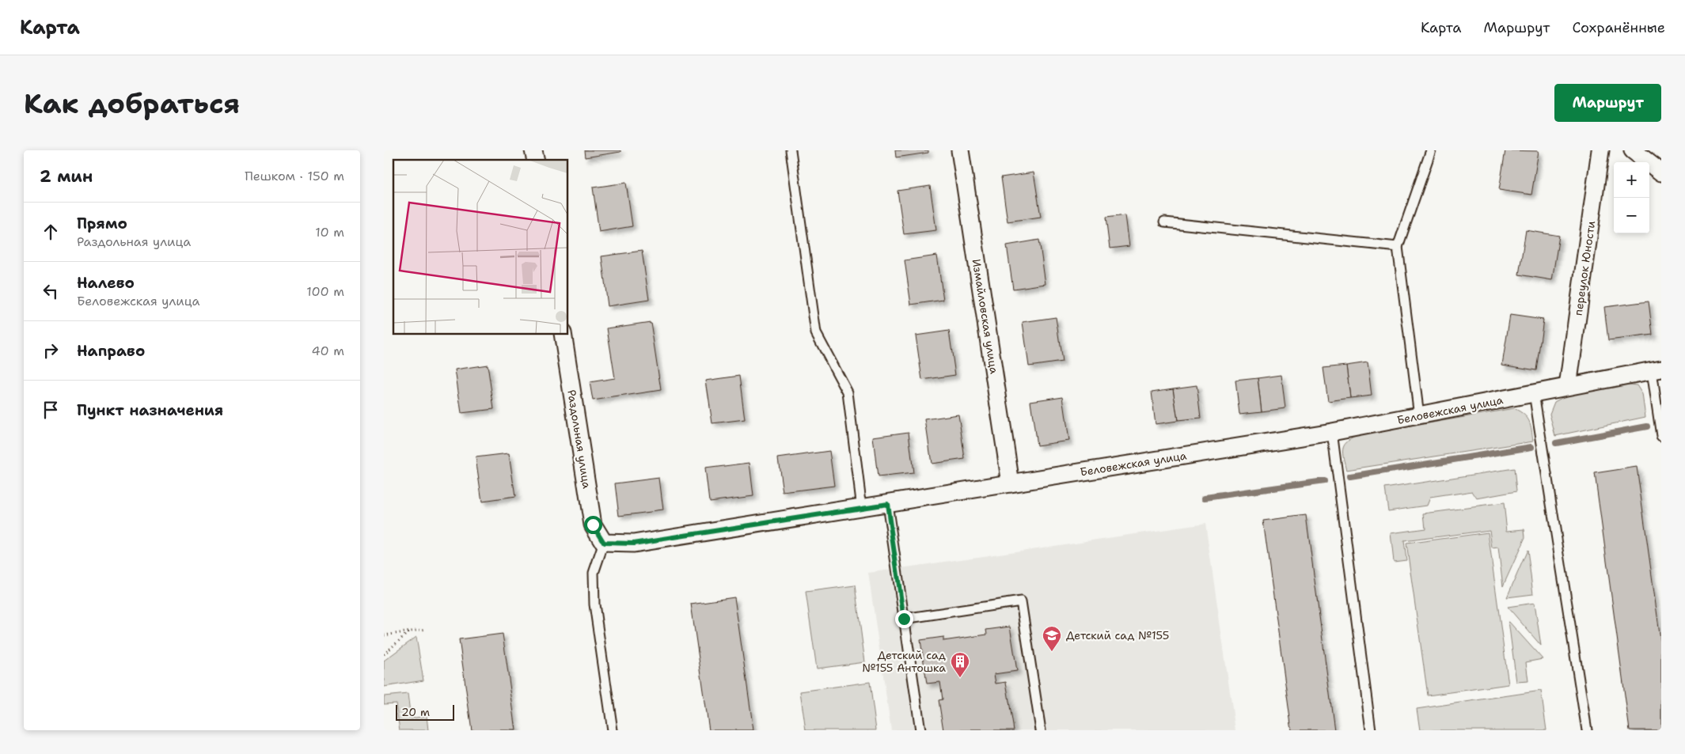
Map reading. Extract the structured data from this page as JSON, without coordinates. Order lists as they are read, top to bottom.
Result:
{
  "streets": {
    "street": [
      "переулок Юности",
      "Измайловская улица",
      "Беловежская улица",
      "Раздольная улица"
    ]
  },
  "crossings": [
    ["переулок Юности", "Беловежская улица"],
    ["Измайловская улица", "Беловежская улица"],
    ["Беловежская улица", "Раздольная улица"]
  ],
  "places": {
    "school or university": ["Детский сад №155"],
    "building": ["Детский сад №155 Антошка"]
  },
  "scale_bar": "20 m",
  "page": {
    "header": "Карта",
    "nav": ["Карта", "Маршрут", "Сохранённые"],
    "buttons": "Маршрут",
    "title": "Как добраться",
    "heading": ["2 мин", "Пешком · 150 m"],
    "map_buttons": ["+", "−"],
    "list": [
      ["Прямо", "Раздольная улица", "10 m"],
      ["Налево", "Беловежская улица", "100 m"],
      ["Направо", "40 m"],
      "Пункт назначения"
    ],
    "scale": "20 m"
  }
}
